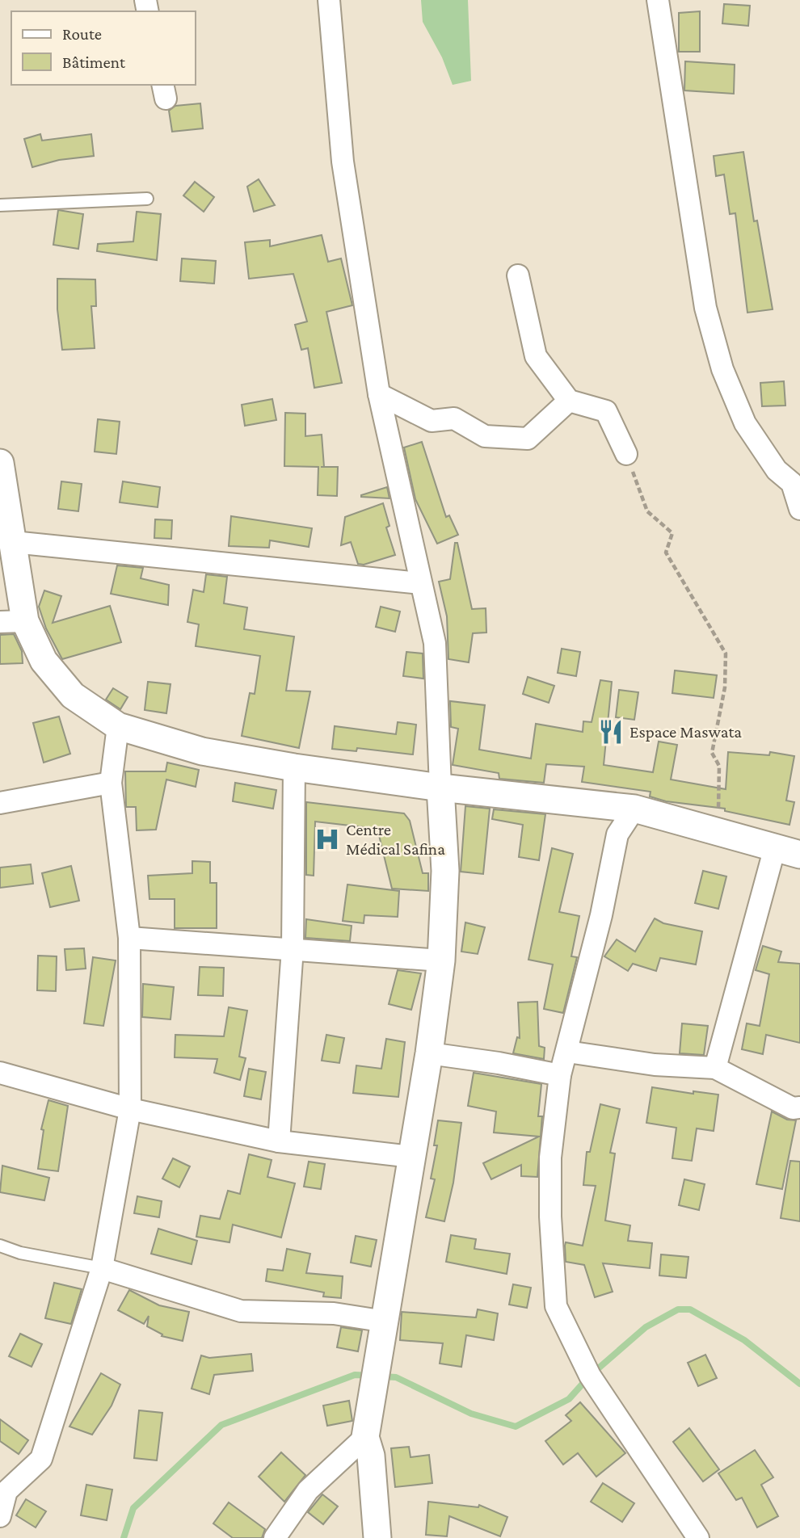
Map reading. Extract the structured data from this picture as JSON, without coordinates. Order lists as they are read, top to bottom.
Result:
{
  "places": {
    "restaurant": ["Espace Maswata"],
    "hospital": ["Centre Médical Safina"]
  },
  "legend": ["Route", "Bâtiment"]
}
